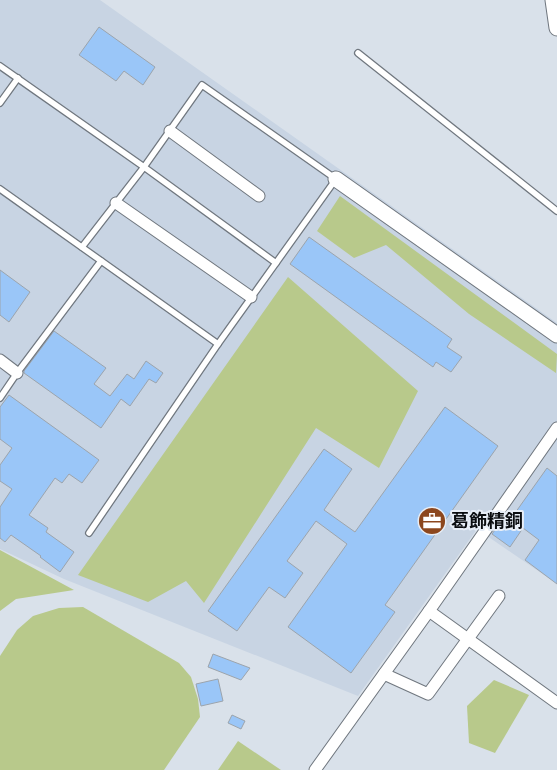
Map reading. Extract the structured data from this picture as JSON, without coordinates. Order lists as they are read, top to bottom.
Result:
{
  "places": {
    "office": ["葛飾精銅"]
  }
}
